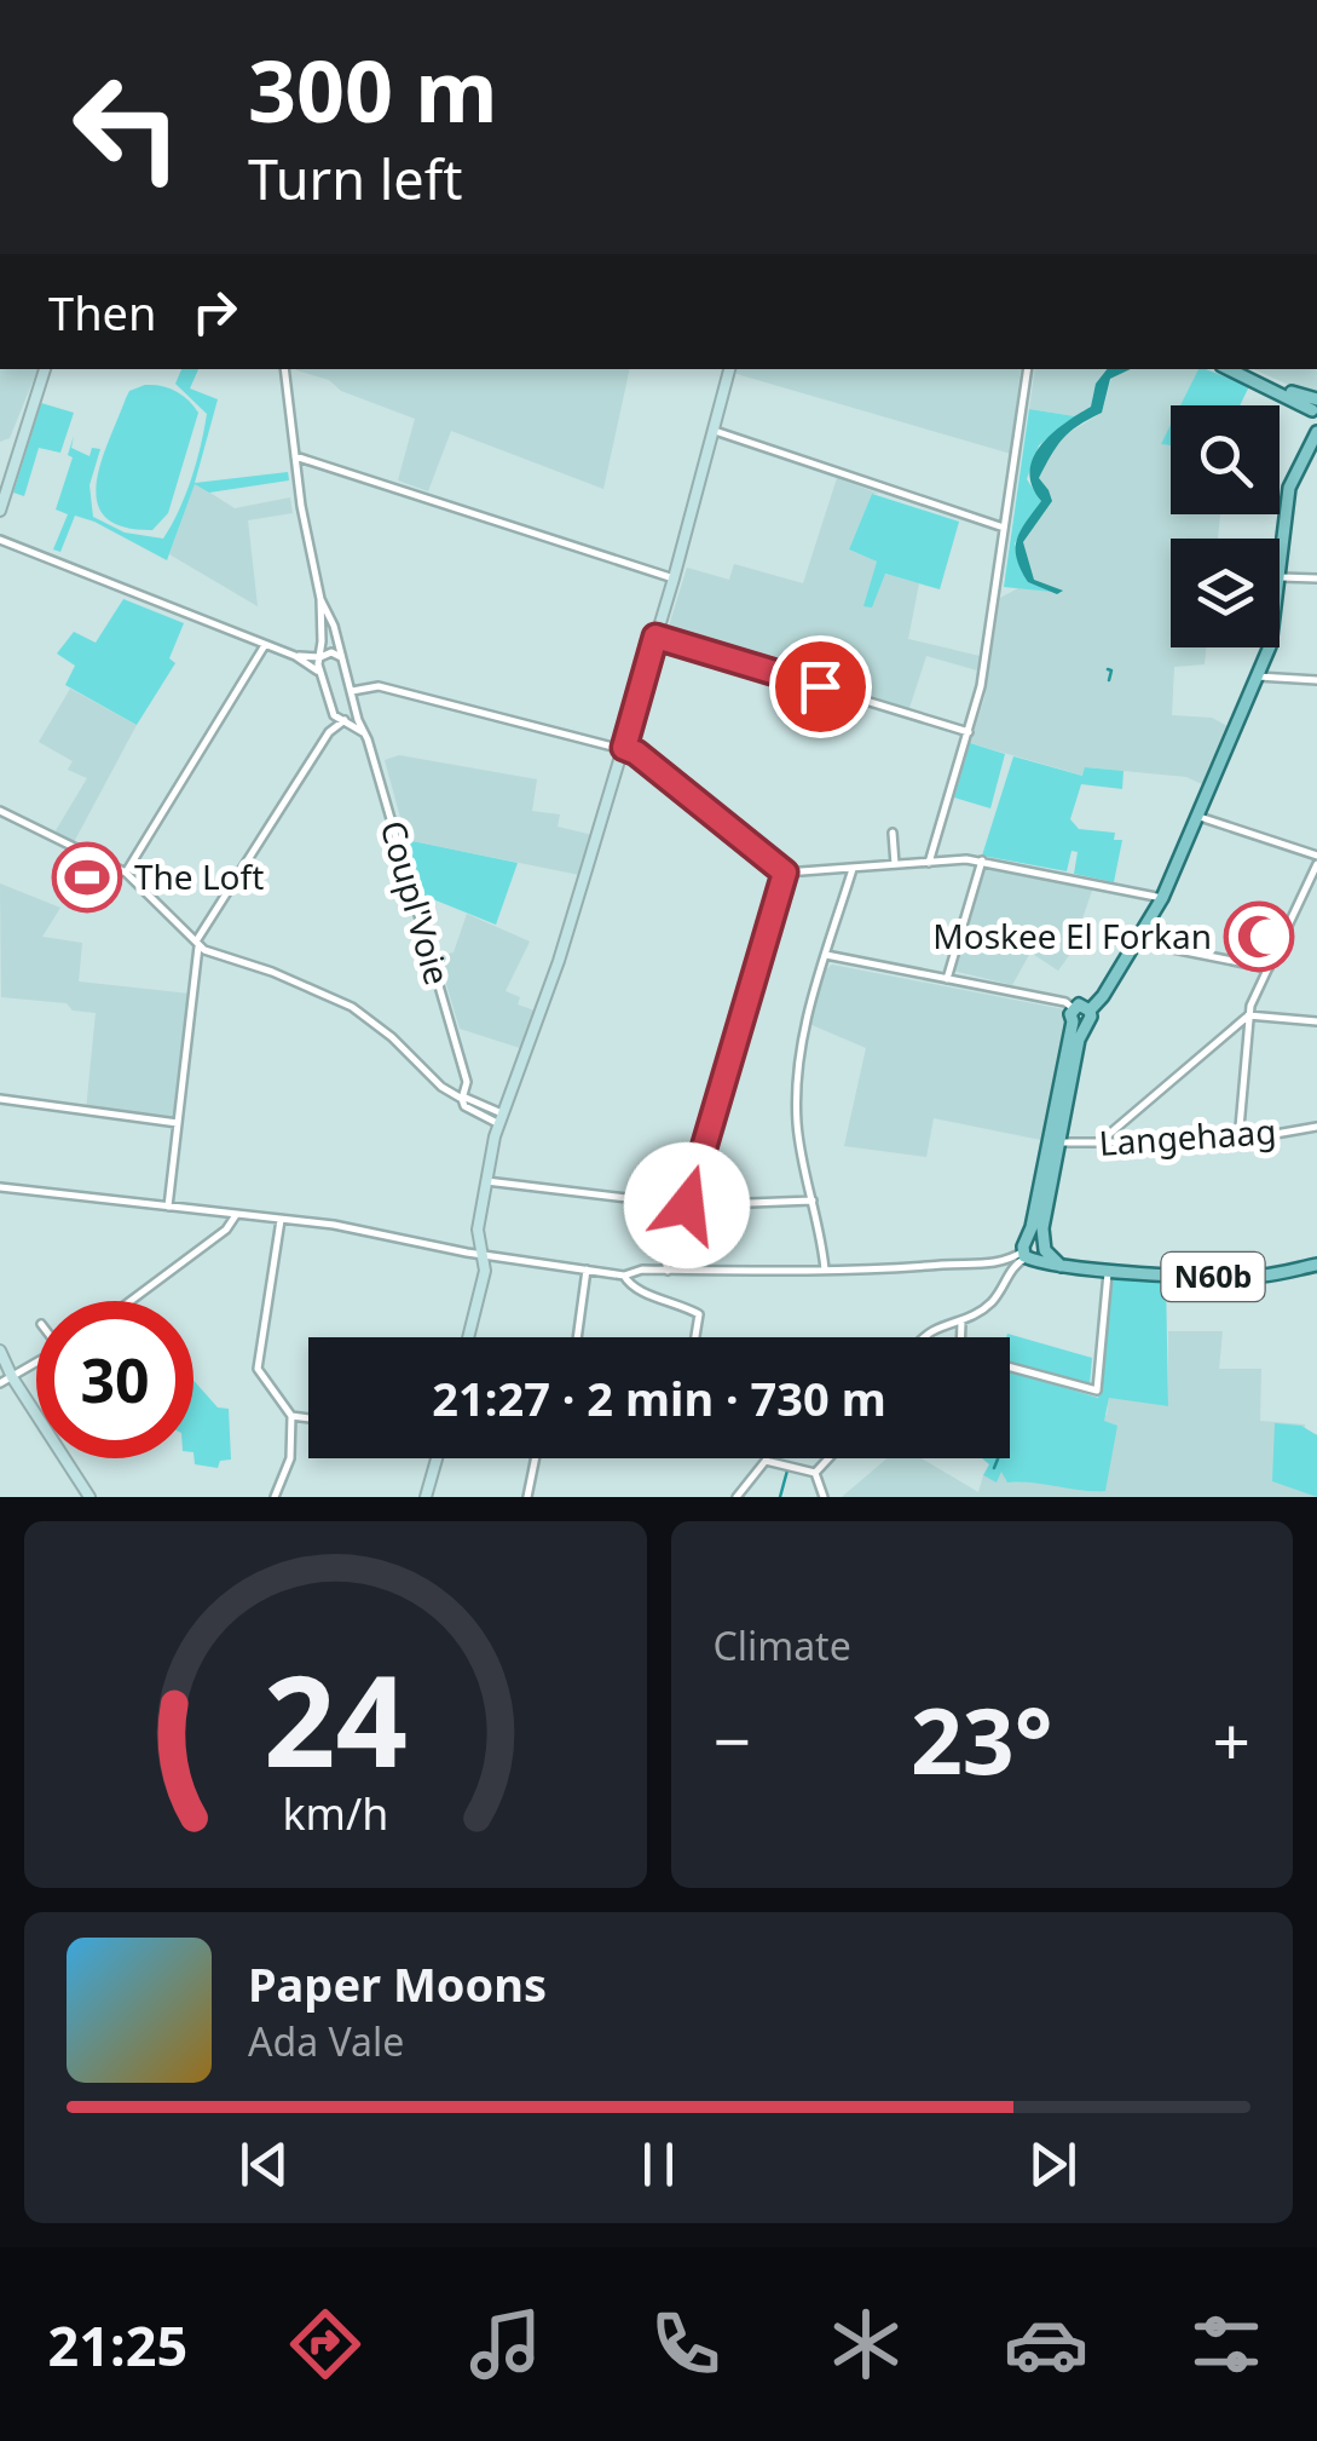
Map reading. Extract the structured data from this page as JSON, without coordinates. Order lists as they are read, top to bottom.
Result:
{
  "streets": {
    "main road": ["N60b"],
    "street": ["Coupl'Voie", "Langehaag"]
  },
  "places": {
    "sports": ["The Loft"],
    "mosque": ["Moskee El Forkan"]
  },
  "page": {
    "turn": ["300 m", "Turn left"],
    "then": "Then",
    "limit": "30",
    "trip": "21:27 · 2 min · 730 m",
    "tile": "Climate",
    "heat": ["−", "23°", "+"],
    "song": ["Paper Moons", "Ada Vale"],
    "tabs": "21:25",
    "gauge": ["24", "km/h"]
  }
}
